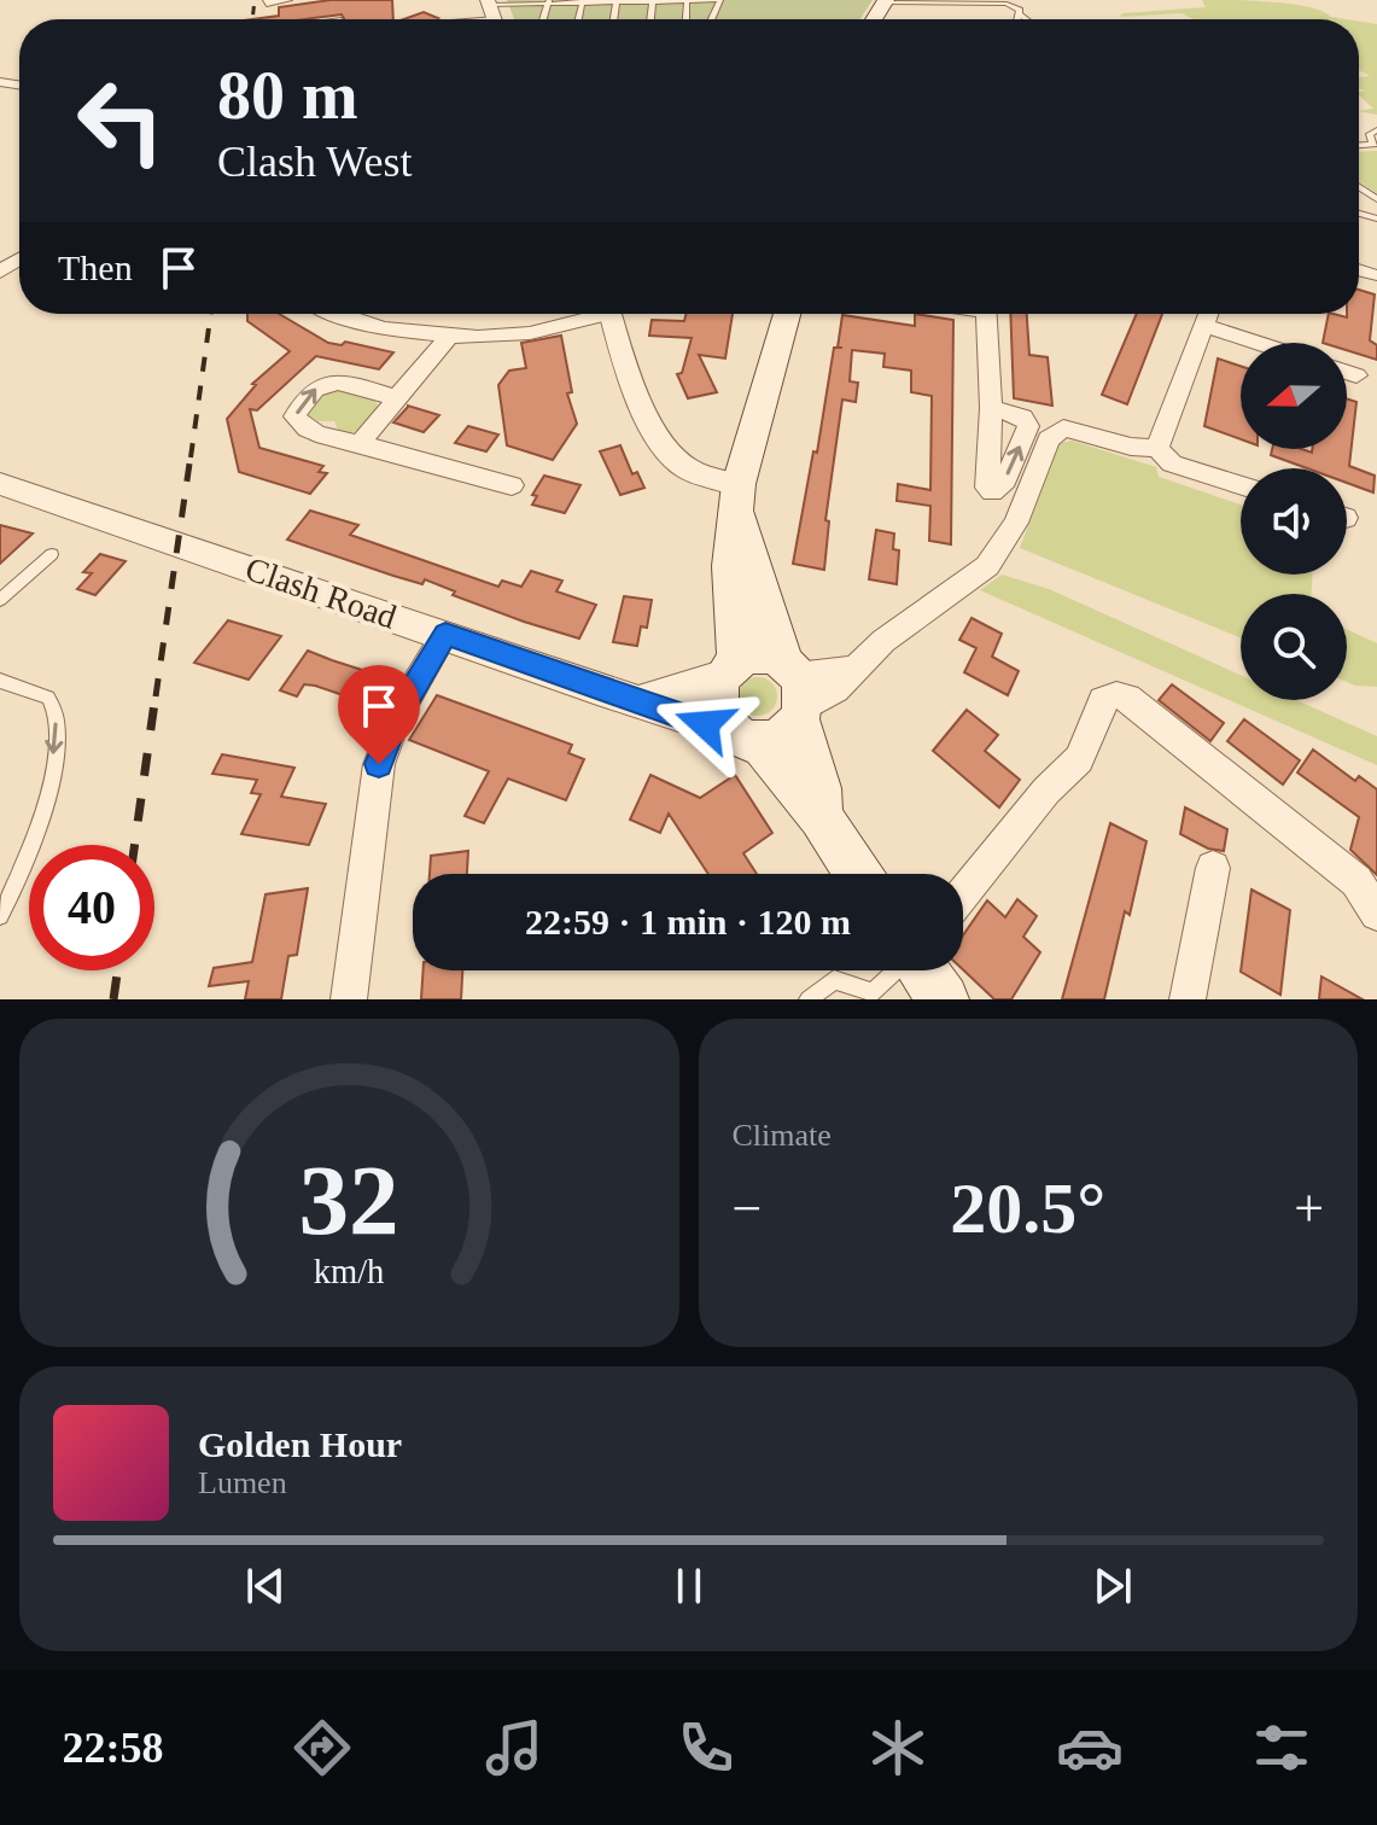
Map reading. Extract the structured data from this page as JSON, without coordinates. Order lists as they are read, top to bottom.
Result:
{
  "streets": {
    "street": ["Clash Road"]
  },
  "north": "left",
  "page": {
    "turn": ["80 m", "Clash West"],
    "then": "Then",
    "limit": "40",
    "trip": "22:59 · 1 min · 120 m",
    "tile": "Climate",
    "heat": ["−", "20.5°", "+"],
    "song": ["Golden Hour", "Lumen"],
    "tabs": "22:58",
    "gauge": ["32", "km/h"]
  }
}
